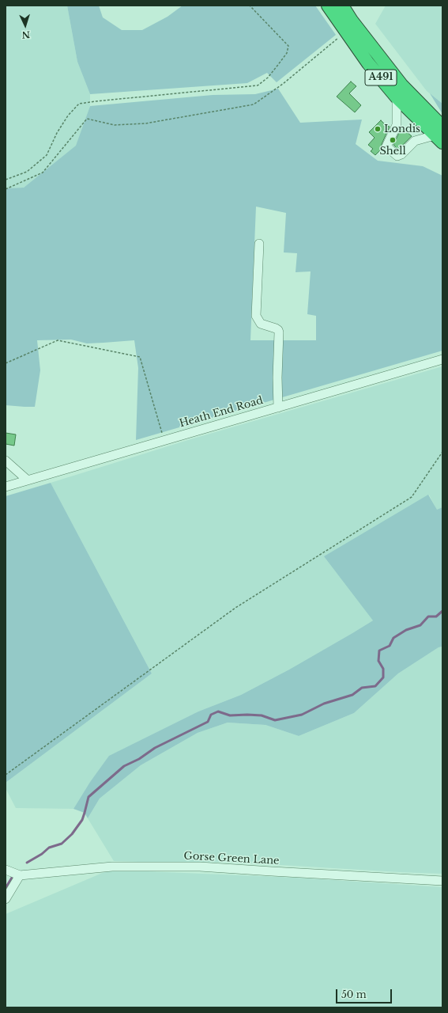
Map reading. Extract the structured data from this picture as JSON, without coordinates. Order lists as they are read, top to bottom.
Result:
{
  "streets": {
    "highway": ["A491"],
    "street": ["Heath End Road", "Gorse Green Lane"]
  },
  "places": ["Londis", "Shell"],
  "scale_bar": "50 m",
  "north": "bottom"
}
